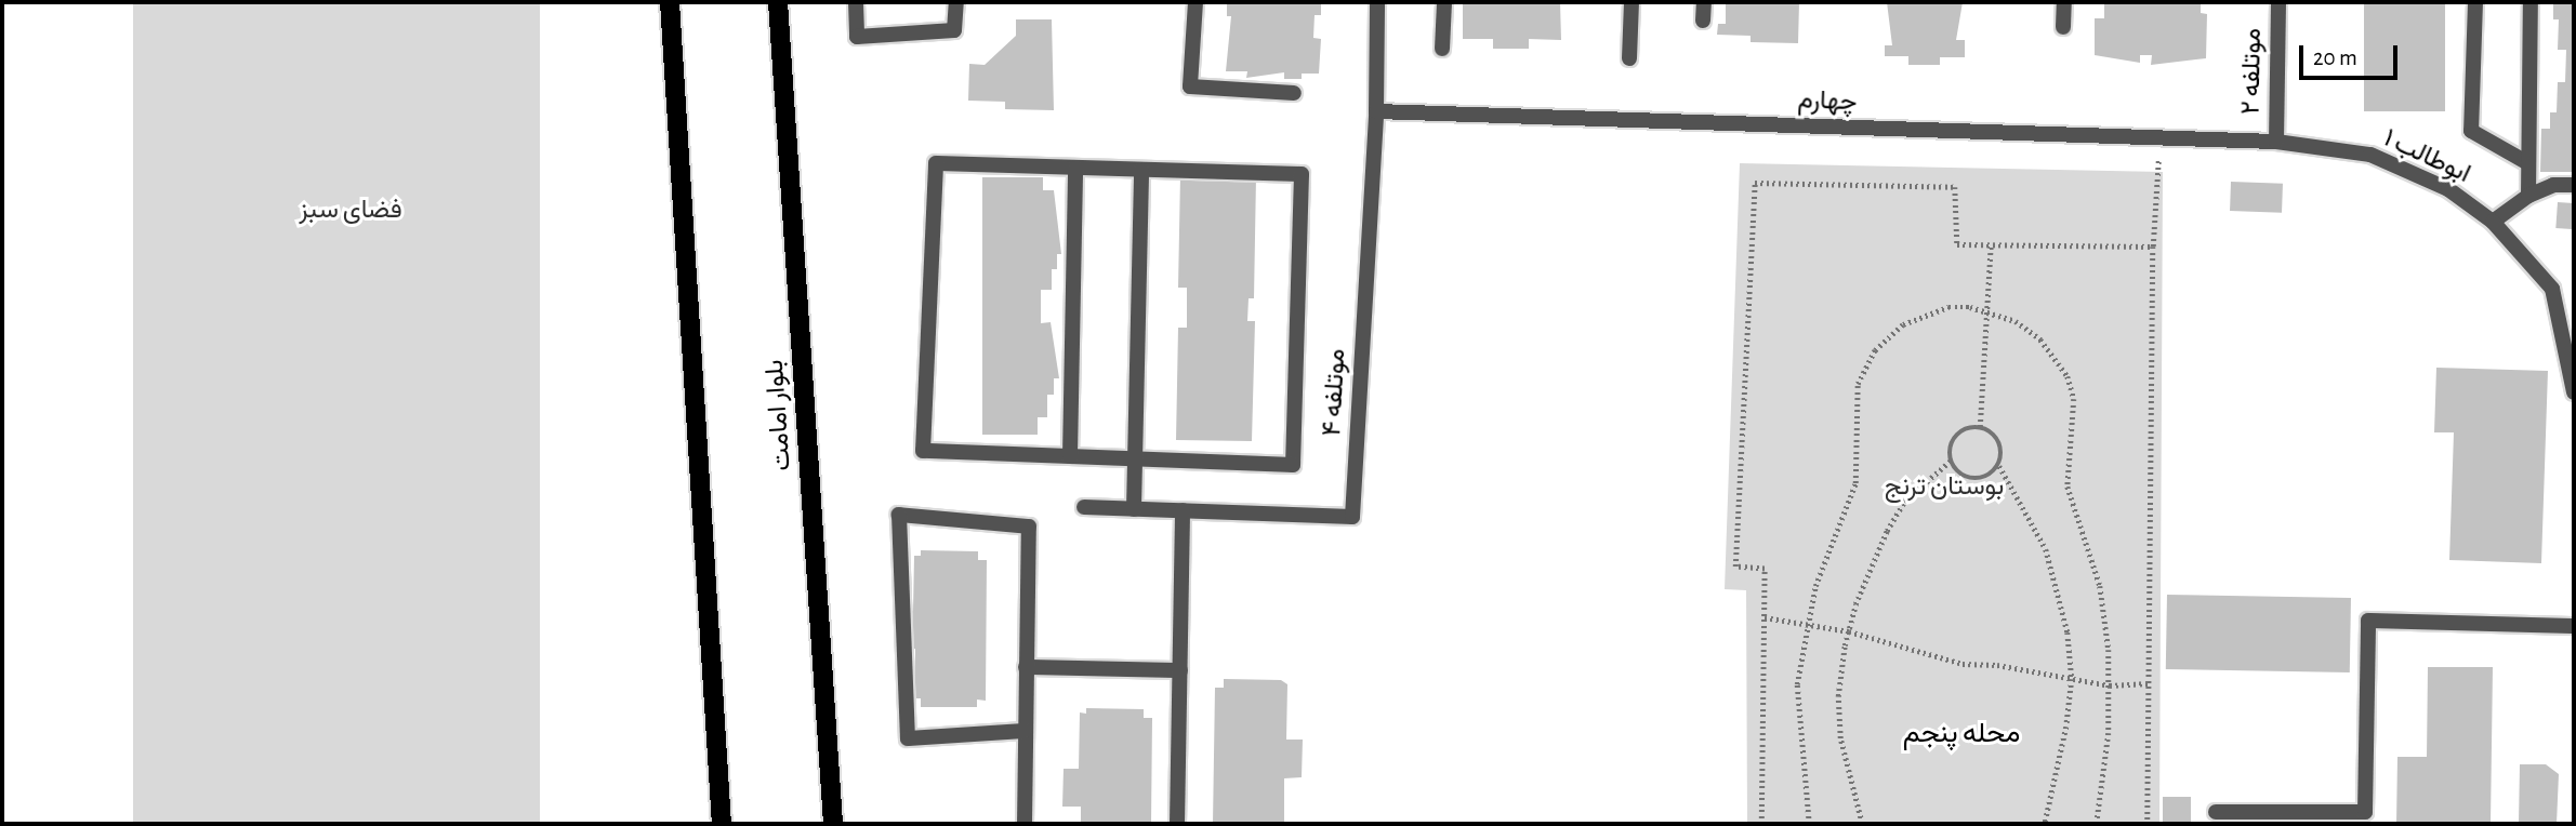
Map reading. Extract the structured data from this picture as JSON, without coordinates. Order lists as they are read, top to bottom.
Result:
{
  "streets": {
    "main road": ["بلوار امامت"],
    "street": [
      "موتلفه ۲",
      "چهارم",
      "ابوطالب ۱",
      "موتلفه ۴"
    ]
  },
  "crossings": [
    ["موتلفه ۲", "چهارم"],
    ["موتلفه ۲", "ابوطالب ۱"],
    ["چهارم", "ابوطالب ۱"],
    ["چهارم", "موتلفه ۴"]
  ],
  "districts": ["محله پنجم"],
  "parks": ["فضای سبز", "بوستان ترنج"],
  "scale_bar": "20 m"
}
